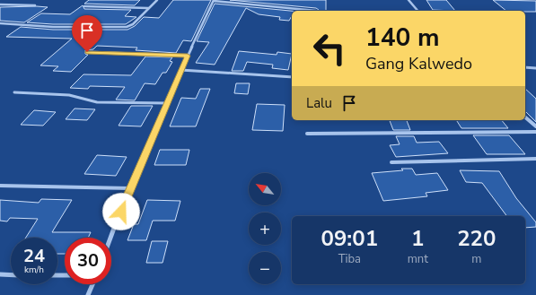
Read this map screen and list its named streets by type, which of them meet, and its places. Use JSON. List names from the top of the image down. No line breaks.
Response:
{"north":"top left","page":{"turn":["140 m","Gang Kalwedo"],"then":"Lalu","map_buttons":["+","−"],"eta":["09:01","Tiba","1","mnt","220","m"],"speed":"24 km/h","limit":"30"}}
